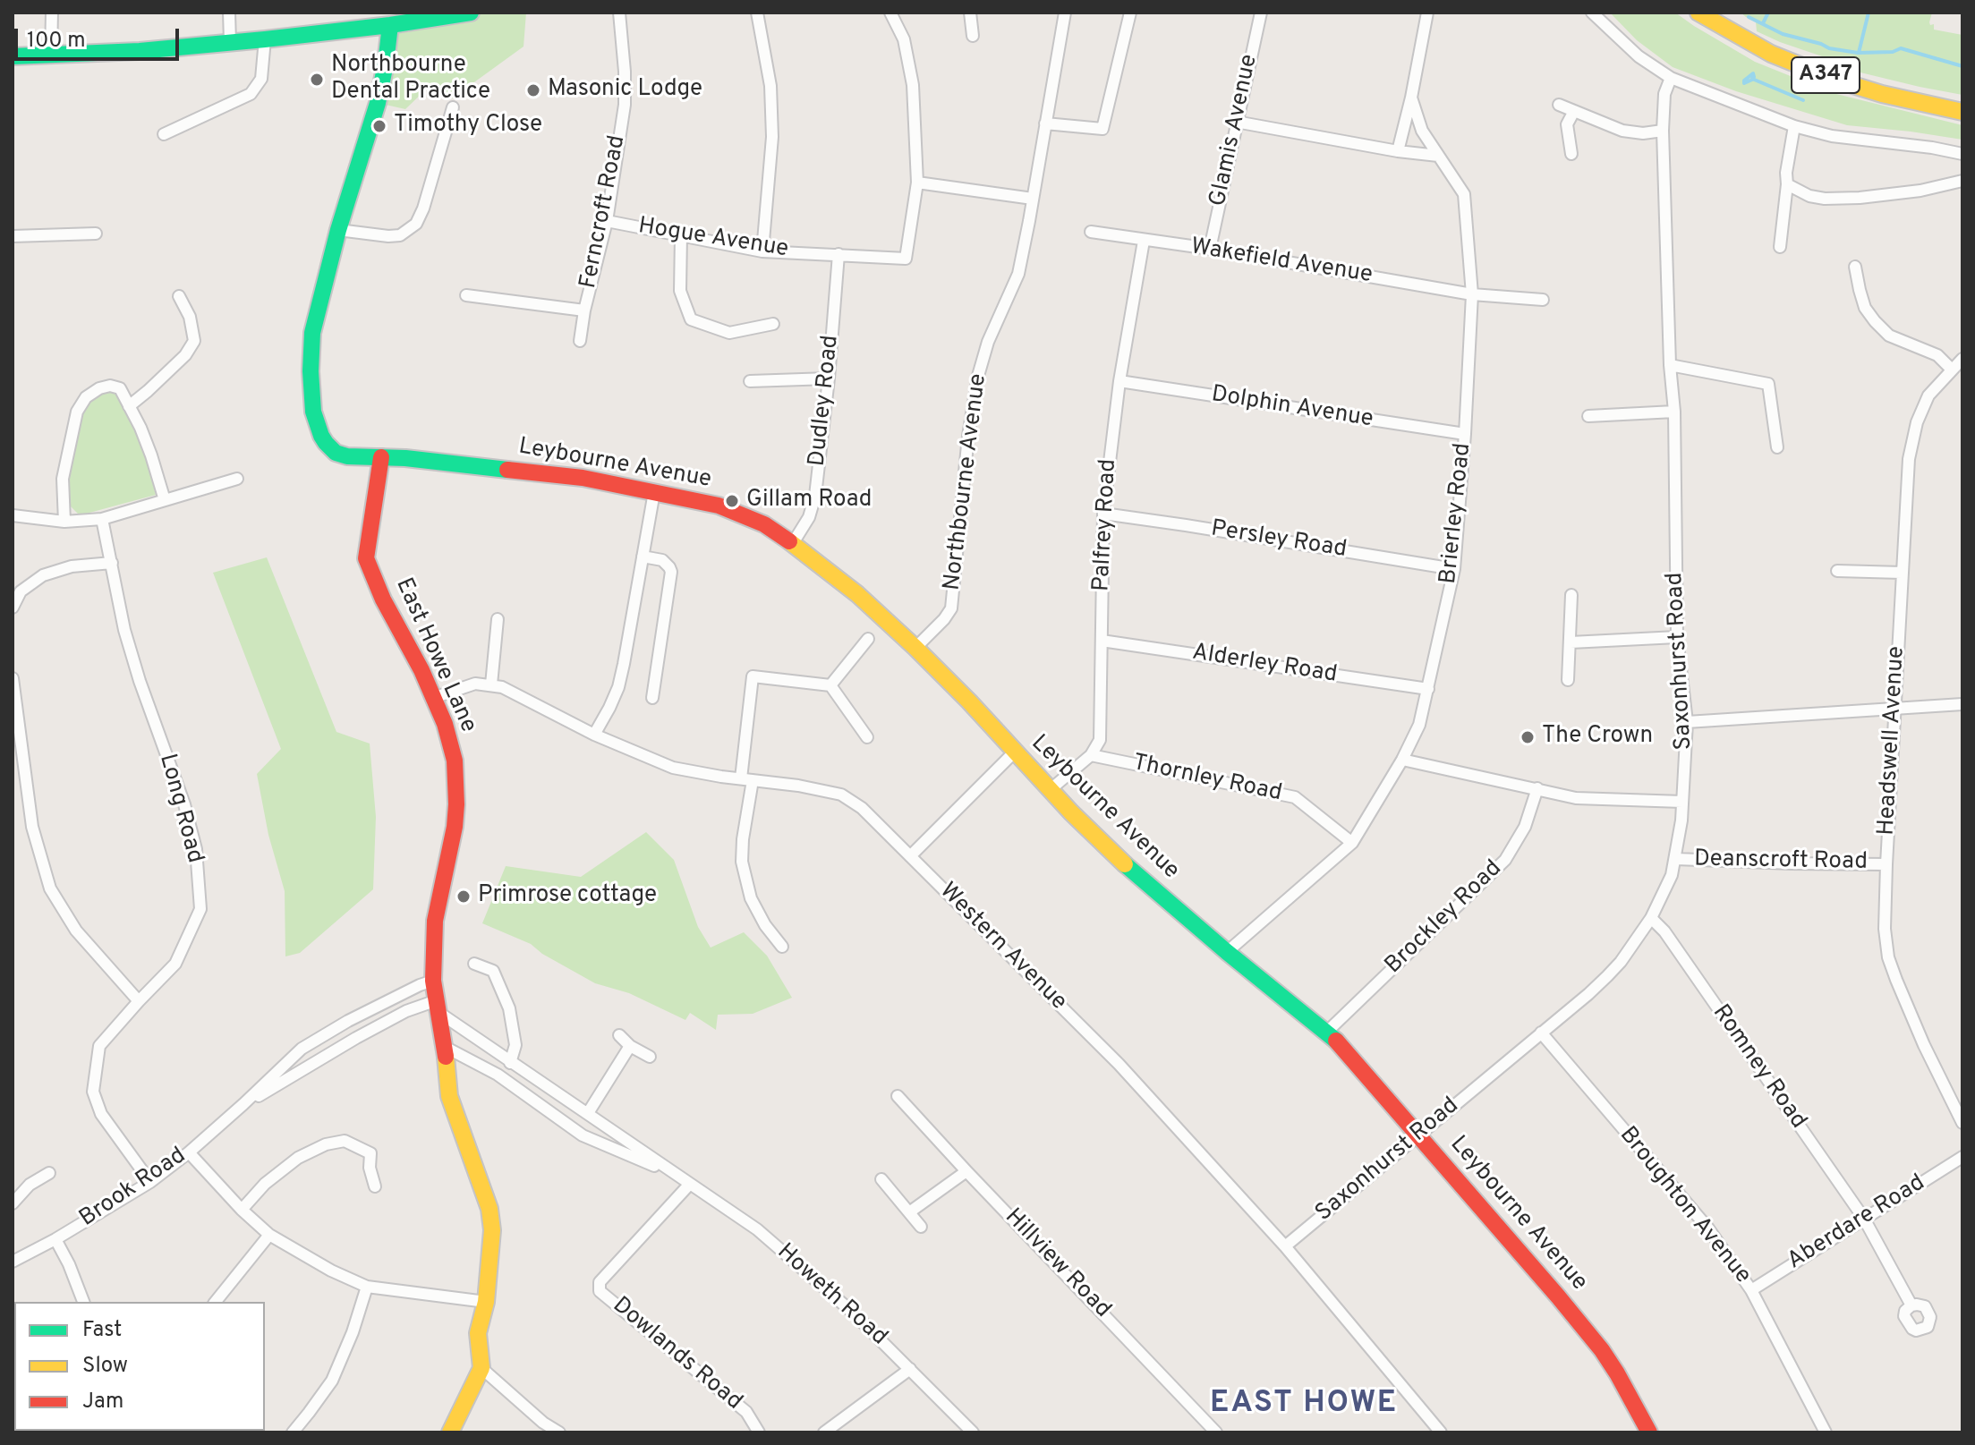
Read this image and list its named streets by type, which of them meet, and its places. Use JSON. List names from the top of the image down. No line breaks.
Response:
{"streets":{"street":["A347","Glamis Avenue","Ferncroft Road","Hogue Avenue","Wakefield Avenue","Dudley Road","Dolphin Avenue","Leybourne Avenue","Northbourne Avenue","Brierley Road","Palfrey Road","Persley Road","East Howe Lane","Saxonhurst Road","Alderley Road","Headswell Avenue","Thornley Road","Long Road","Deanscroft Road","Brockley Road","Western Avenue","Romney Road","Brook Road","Broughton Avenue","Aberdare Road","Hillview Road","Howeth Road","Dowlands Road"]},"crossings":[["Glamis Avenue","Wakefield Avenue"],["Ferncroft Road","Hogue Avenue"],["Hogue Avenue","Dudley Road"],["Wakefield Avenue","Brierley Road"],["Wakefield Avenue","Palfrey Road"],["Dudley Road","Leybourne Avenue"],["Dolphin Avenue","Brierley Road"],["Dolphin Avenue","Palfrey Road"],["Leybourne Avenue","Northbourne Avenue"],["Leybourne Avenue","Brierley Road"],["Leybourne Avenue","East Howe Lane"],["Leybourne Avenue","Saxonhurst Road"],["Leybourne Avenue","Brockley Road"],["Brierley Road","Persley Road"],["Brierley Road","Alderley Road"],["Brierley Road","Thornley Road"],["Palfrey Road","Persley Road"],["Palfrey Road","Alderley Road"],["Palfrey Road","Thornley Road"],["East Howe Lane","Brook Road"],["East Howe Lane","Howeth Road"],["Saxonhurst Road","Deanscroft Road"],["Saxonhurst Road","Western Avenue"],["Saxonhurst Road","Romney Road"],["Saxonhurst Road","Broughton Avenue"],["Headswell Avenue","Deanscroft Road"],["Long Road","Brook Road"],["Romney Road","Aberdare Road"],["Brook Road","Howeth Road"],["Broughton Avenue","Aberdare Road"],["Howeth Road","Dowlands Road"]],"districts":["EAST HOWE"],"places":["Northbourne Dental Practice","Masonic Lodge","Timothy Close","Gillam Road","The Crown","Primrose cottage"],"legend":["Fast","Slow","Jam"],"scale_bar":"100 m"}
